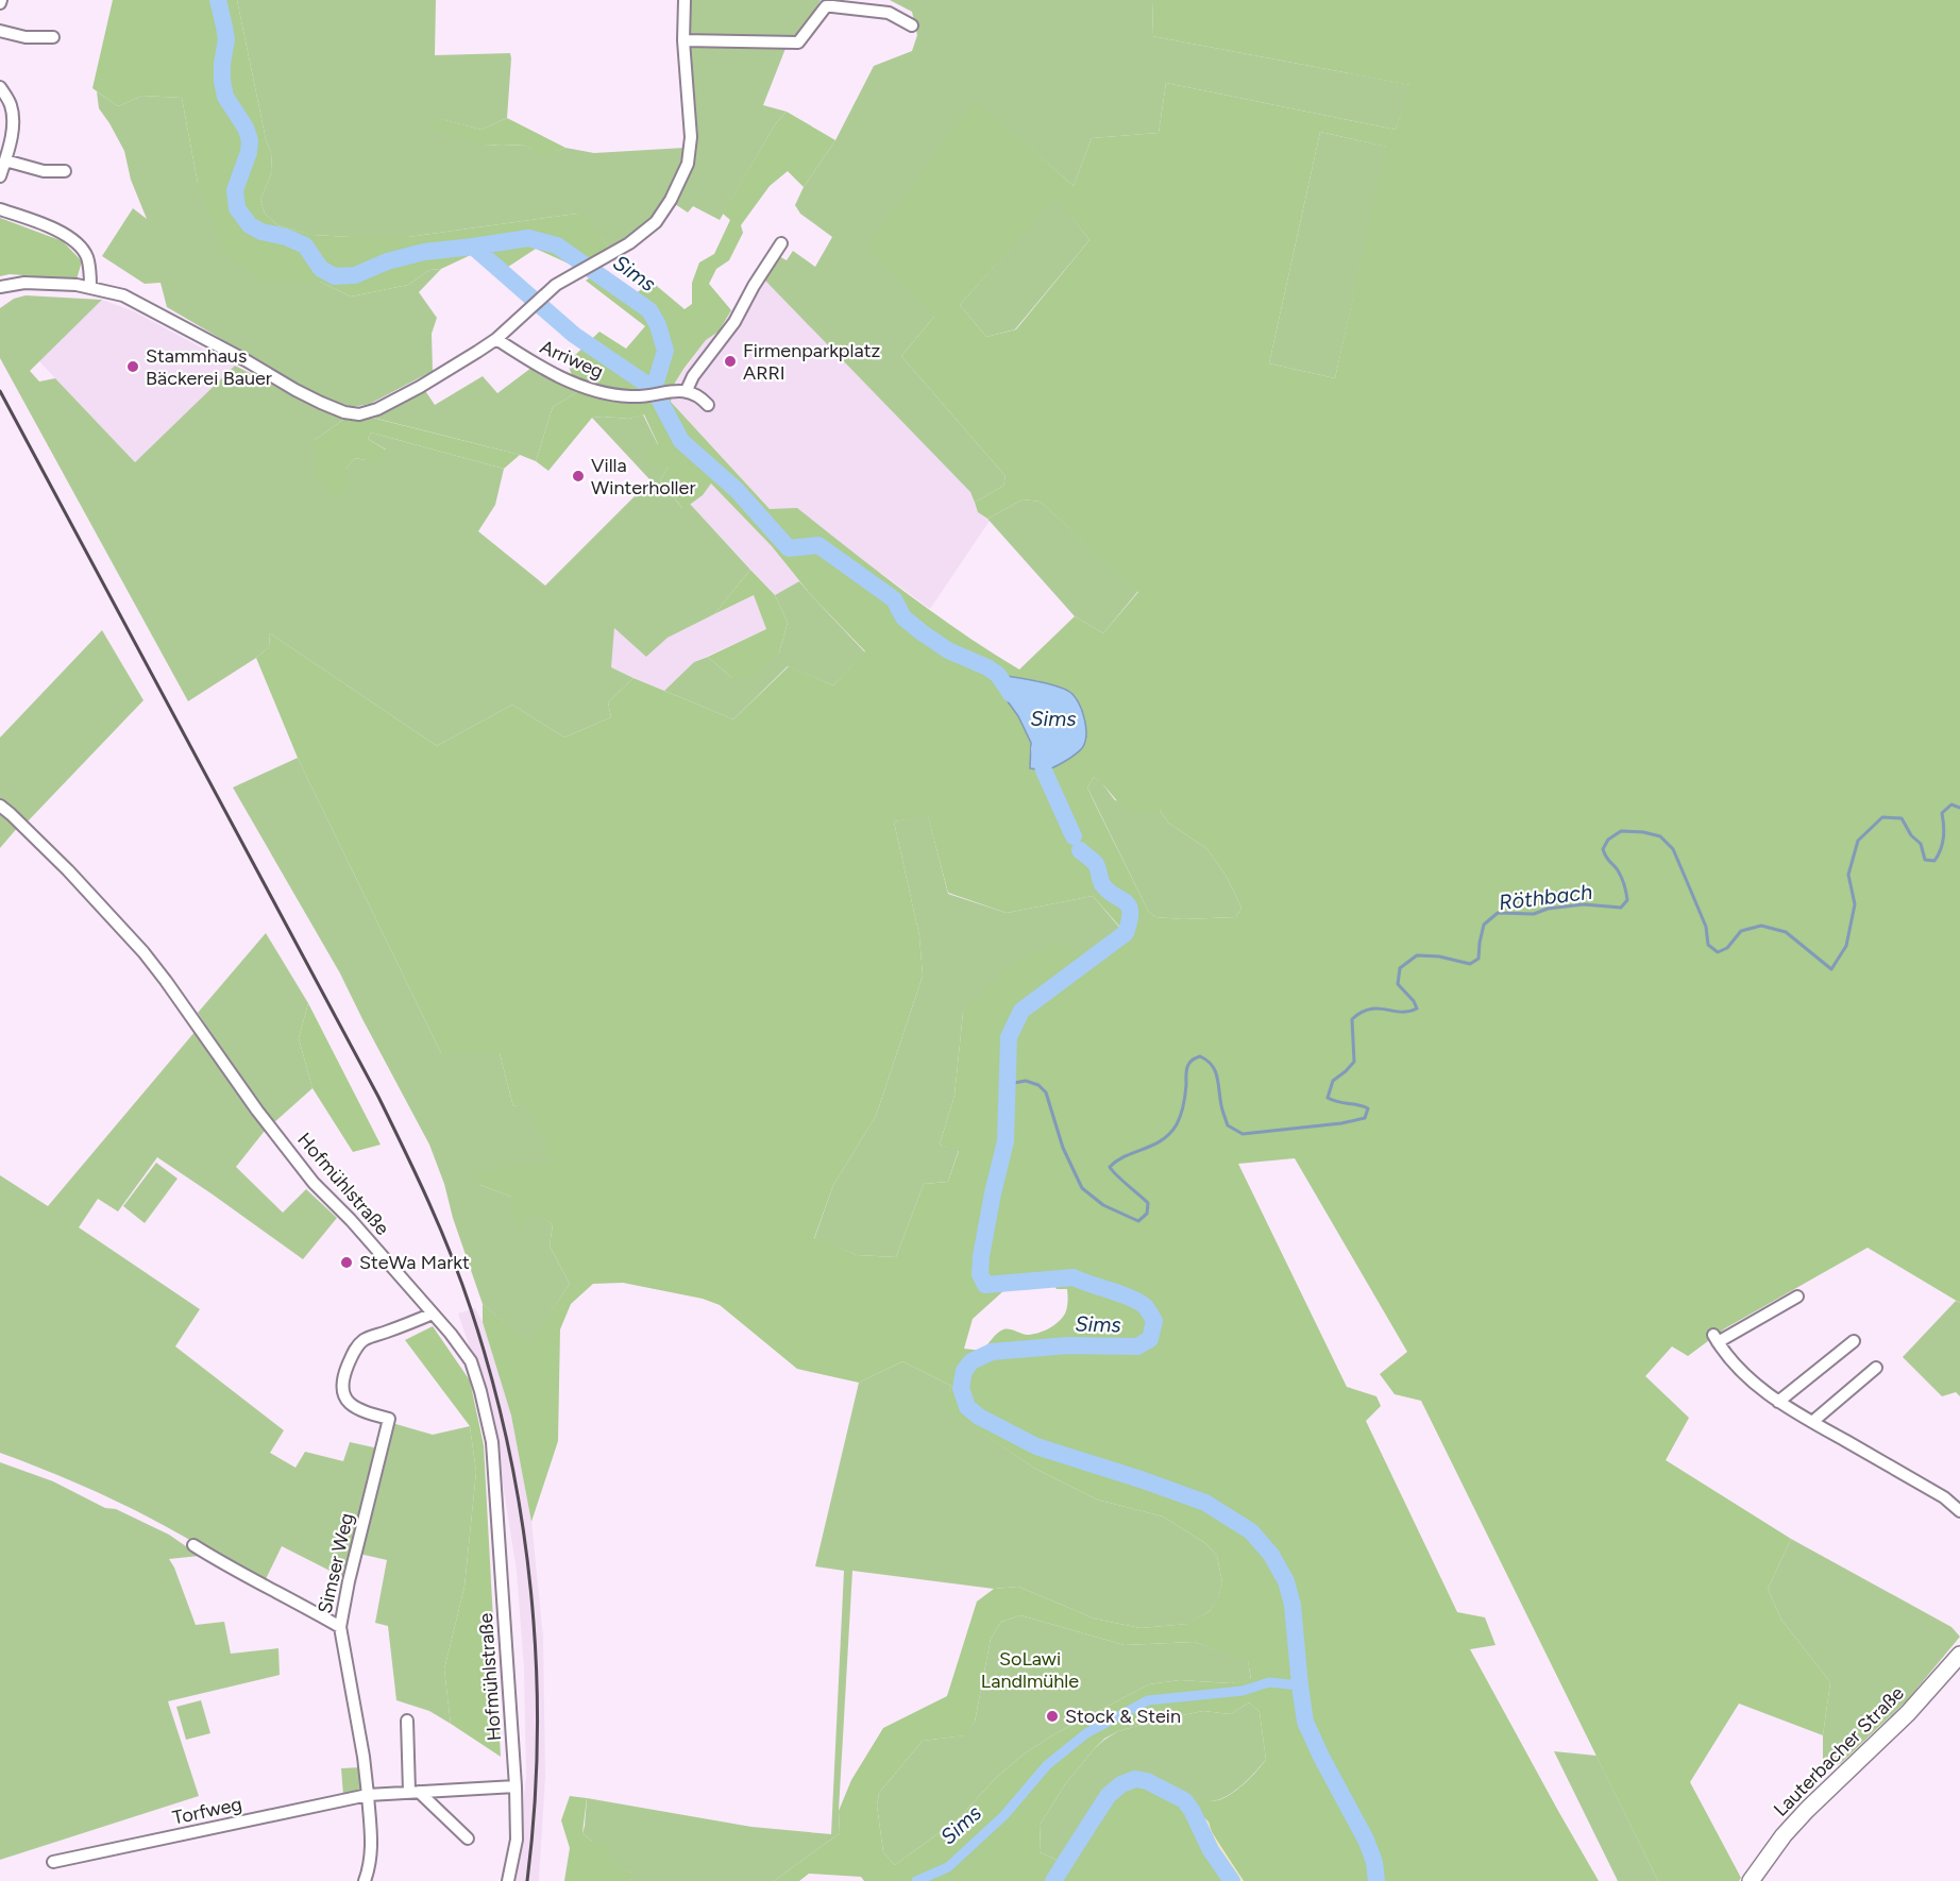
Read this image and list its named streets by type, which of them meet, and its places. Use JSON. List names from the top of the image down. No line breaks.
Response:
{"streets":{"street":["Arriweg","Hofmühlstraße","Simser Weg","Lauterbacher Straße","Torfweg"]},"crossings":[["Hofmühlstraße","Simser Weg"],["Simser Weg","Torfweg"]],"water":["Sims","Röthbach"],"parks":["SoLawi Landlmühle"],"places":["Firmenparkplatz ARRI","Stammhaus Bäckerei Bauer","Villa Winterholler","SteWa Markt","Stock & Stein"]}
